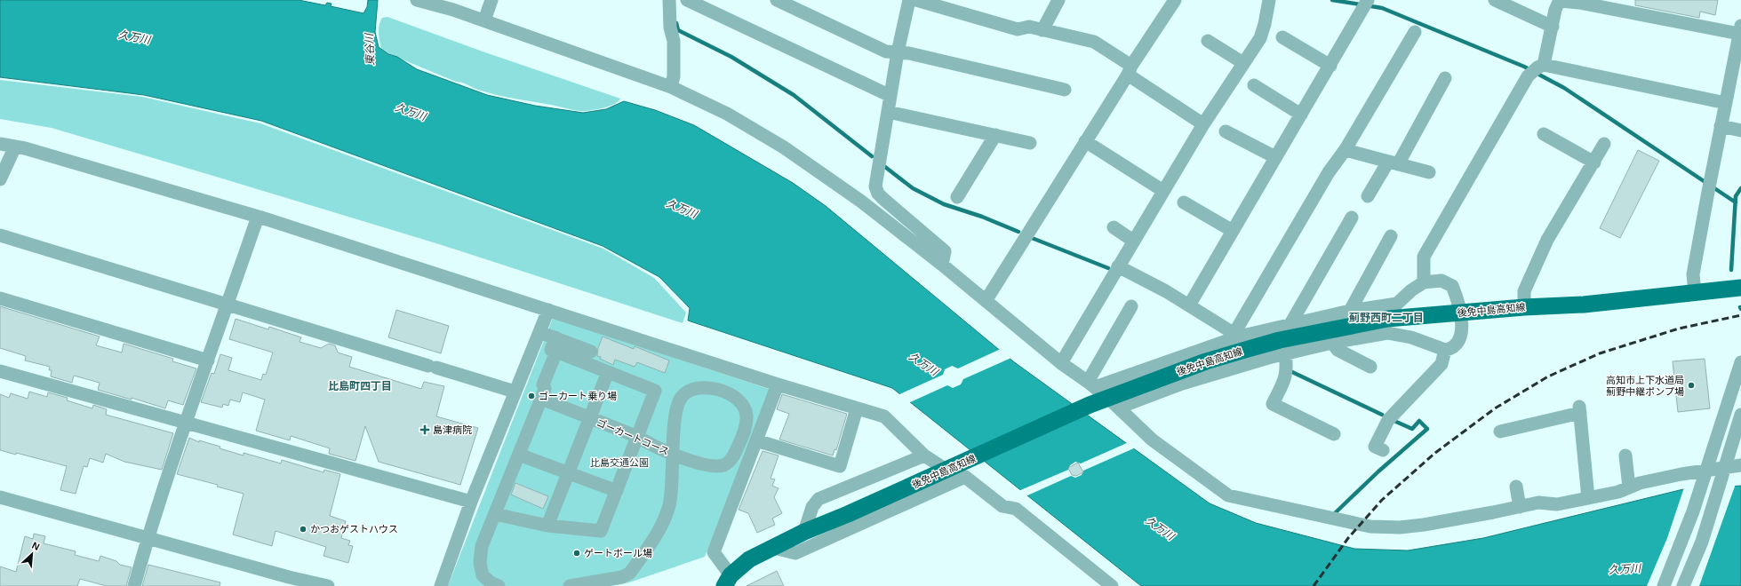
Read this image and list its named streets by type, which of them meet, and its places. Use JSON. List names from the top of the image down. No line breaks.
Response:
{"streets":{"main road":["後免中島高知線"],"street":["ゴーカートコース"]},"districts":["薊野西町二丁目","比島町四丁目"],"water":["久万川","東谷川"],"parks":["比島交通公園"],"places":{"other":["高知市上下水道局 薊野中継ポンプ場","ゴーカート乗り場","かつおゲストハウス","ゲートボール場"],"health":["島津病院"]},"north":"top right"}
